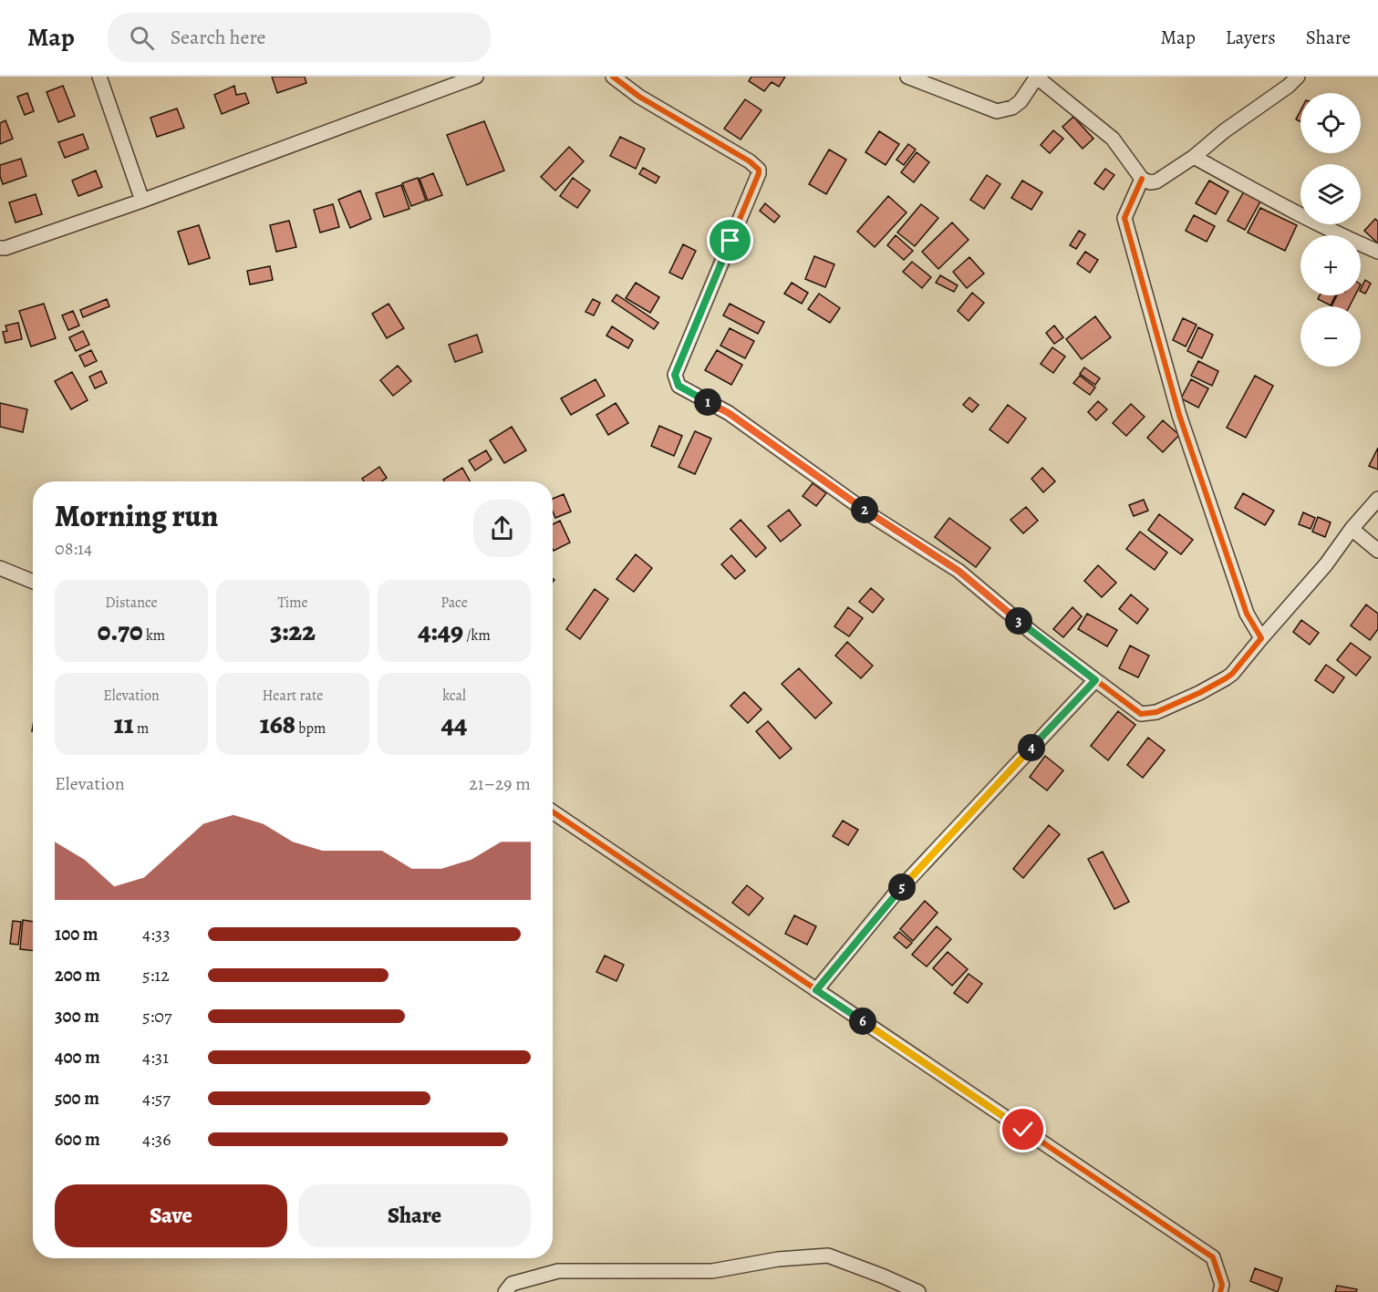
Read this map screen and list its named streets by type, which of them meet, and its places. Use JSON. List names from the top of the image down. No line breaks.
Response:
{"page":{"header":"Map","search":"Search here","nav":["Map","Layers","Share"],"map_buttons":["+","−"],"pins":["1","2","3","4","5","6"],"heading":["Morning run","08:14"],"stats":[["Distance","0.70 km"],["Time","3:22"],["Pace","4:49 /km"],["Elevation","11 m"],["Heart rate","168 bpm"],["kcal","44"]],"chart":["Elevation","21–29 m"],"list":[{"name":"100 m","note":"4:33"},{"name":"200 m","note":"5:12"},{"name":"300 m","note":"5:07"},{"name":"400 m","note":"4:31"},{"name":"500 m","note":"4:57"},{"name":"600 m","note":"4:36"}],"buttons":["Save","Share"]}}
